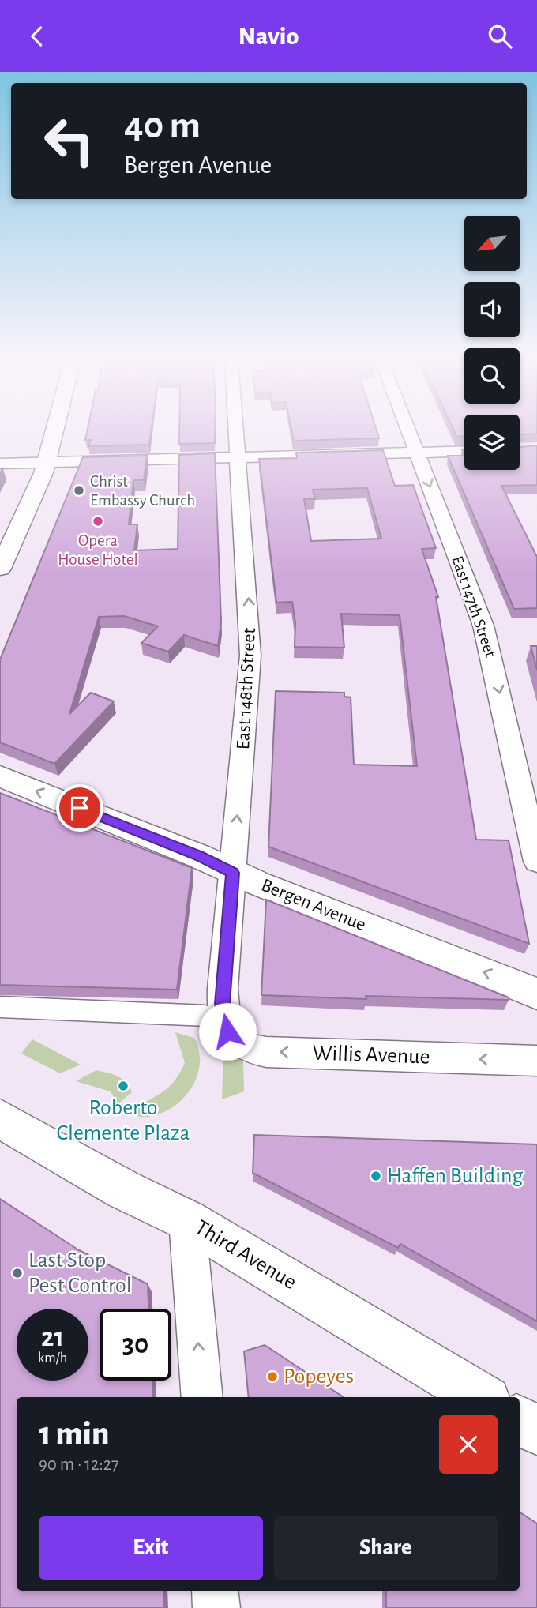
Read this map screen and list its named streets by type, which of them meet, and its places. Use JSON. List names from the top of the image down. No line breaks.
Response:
{"streets":{"main road":["Bergen Avenue","Third Avenue"],"street":["East 147th Street","East 148th Street","Willis Avenue"]},"crossings":[["East 148th Street","Bergen Avenue"],["East 148th Street","Willis Avenue"]],"one_way":["East 147th Street","East 148th Street","Bergen Avenue","Willis Avenue"],"places":["Christ Embassy Church","Opera House Hotel","Roberto Clemente Plaza","Haffen Building","Last Stop Pest Control","Popeyes"],"north":"bottom left","page":{"header":"Navio","turn":["40 m","Bergen Avenue"],"speed":"21 km/h","limit":"30","heading":["1 min","90 m · 12:27"],"buttons":["Exit","Share"]}}
